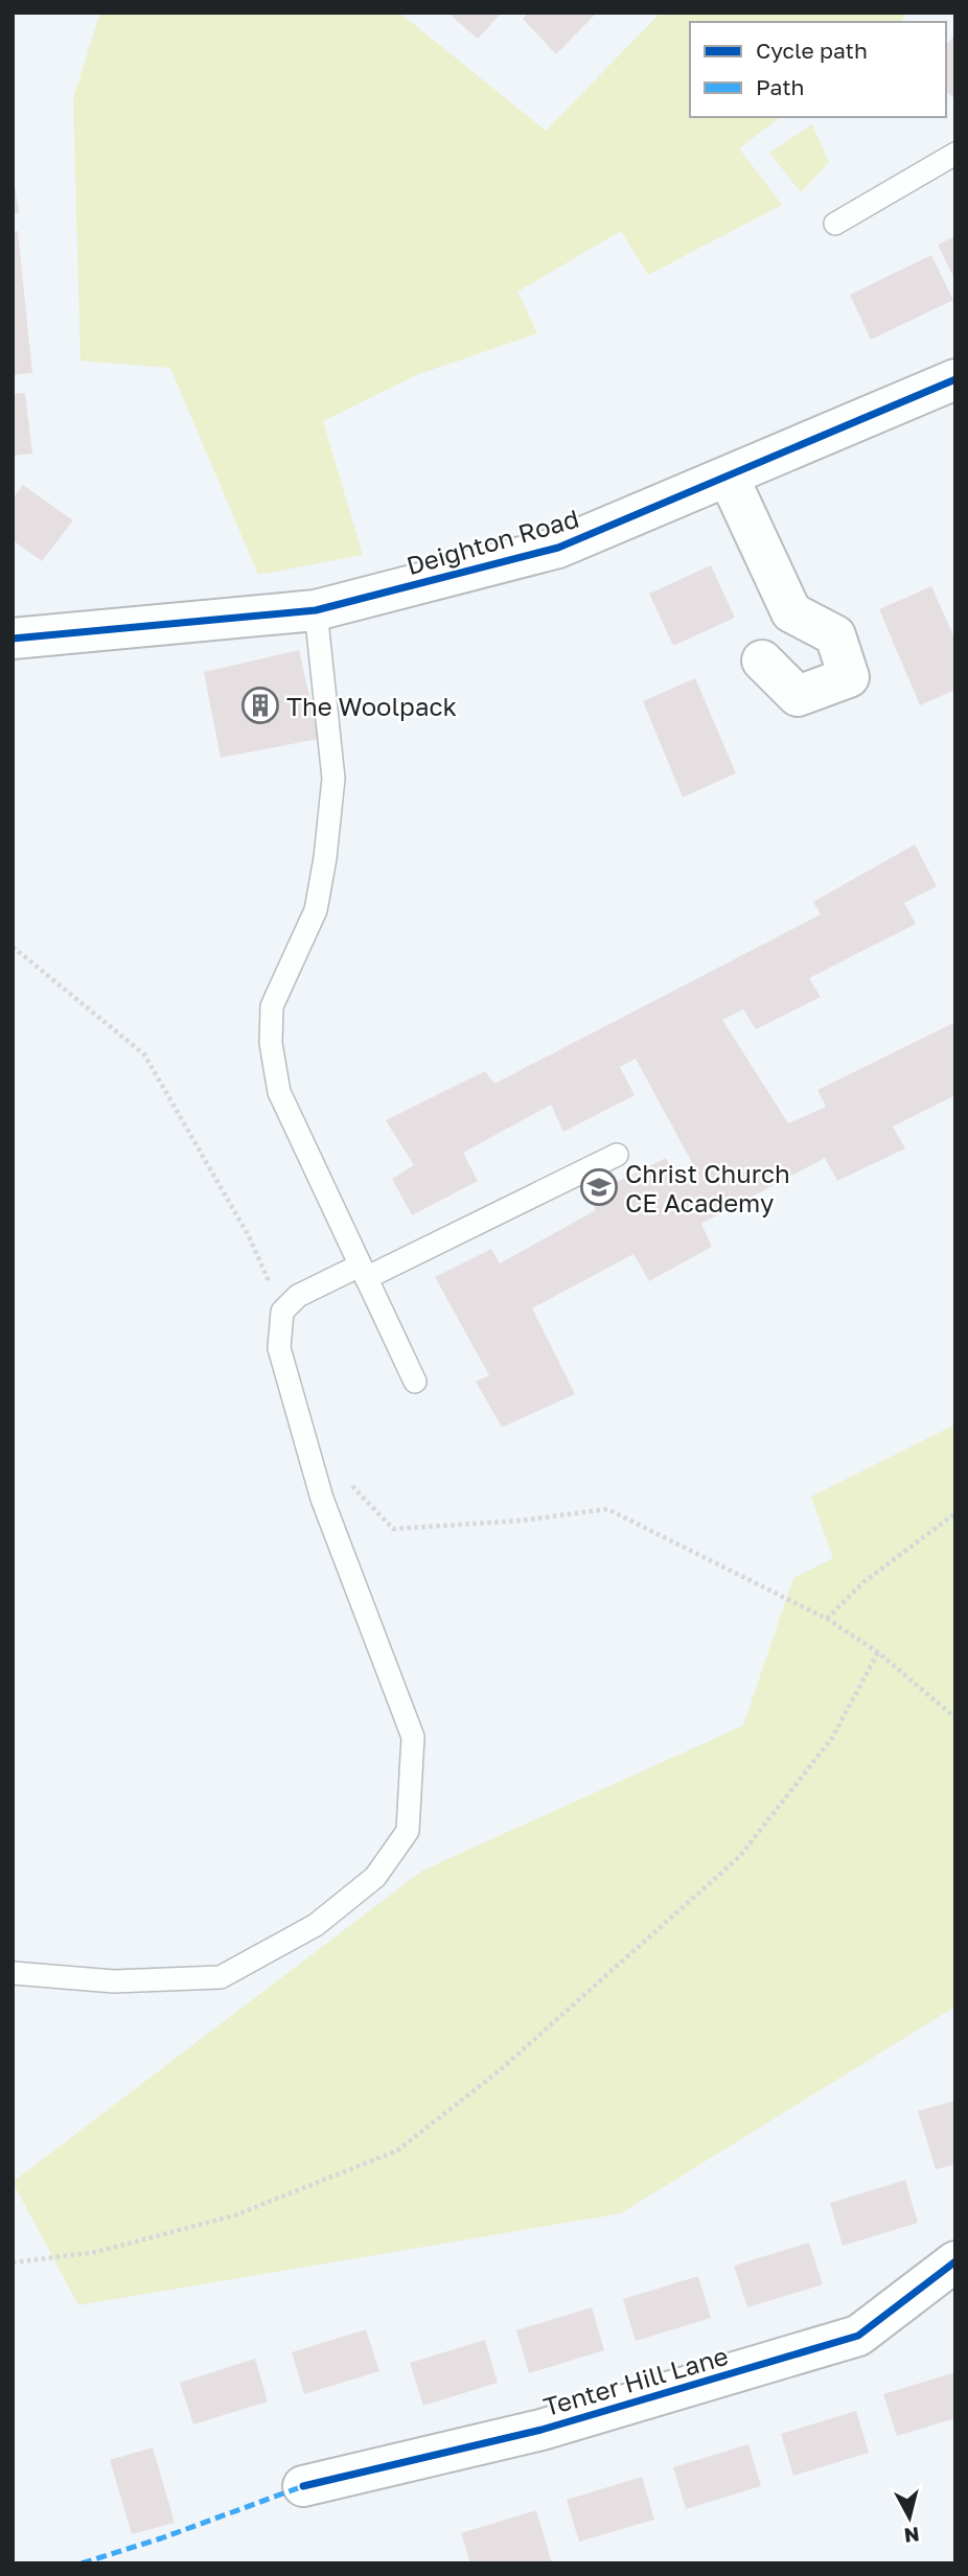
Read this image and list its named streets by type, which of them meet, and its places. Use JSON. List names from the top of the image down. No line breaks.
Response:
{"streets":{"street":["Deighton Road","Tenter Hill Lane"]},"places":{"building":["The Woolpack"],"school or university":["Christ Church CE Academy"]},"legend":["Cycle path","Path"],"north":"bottom"}
